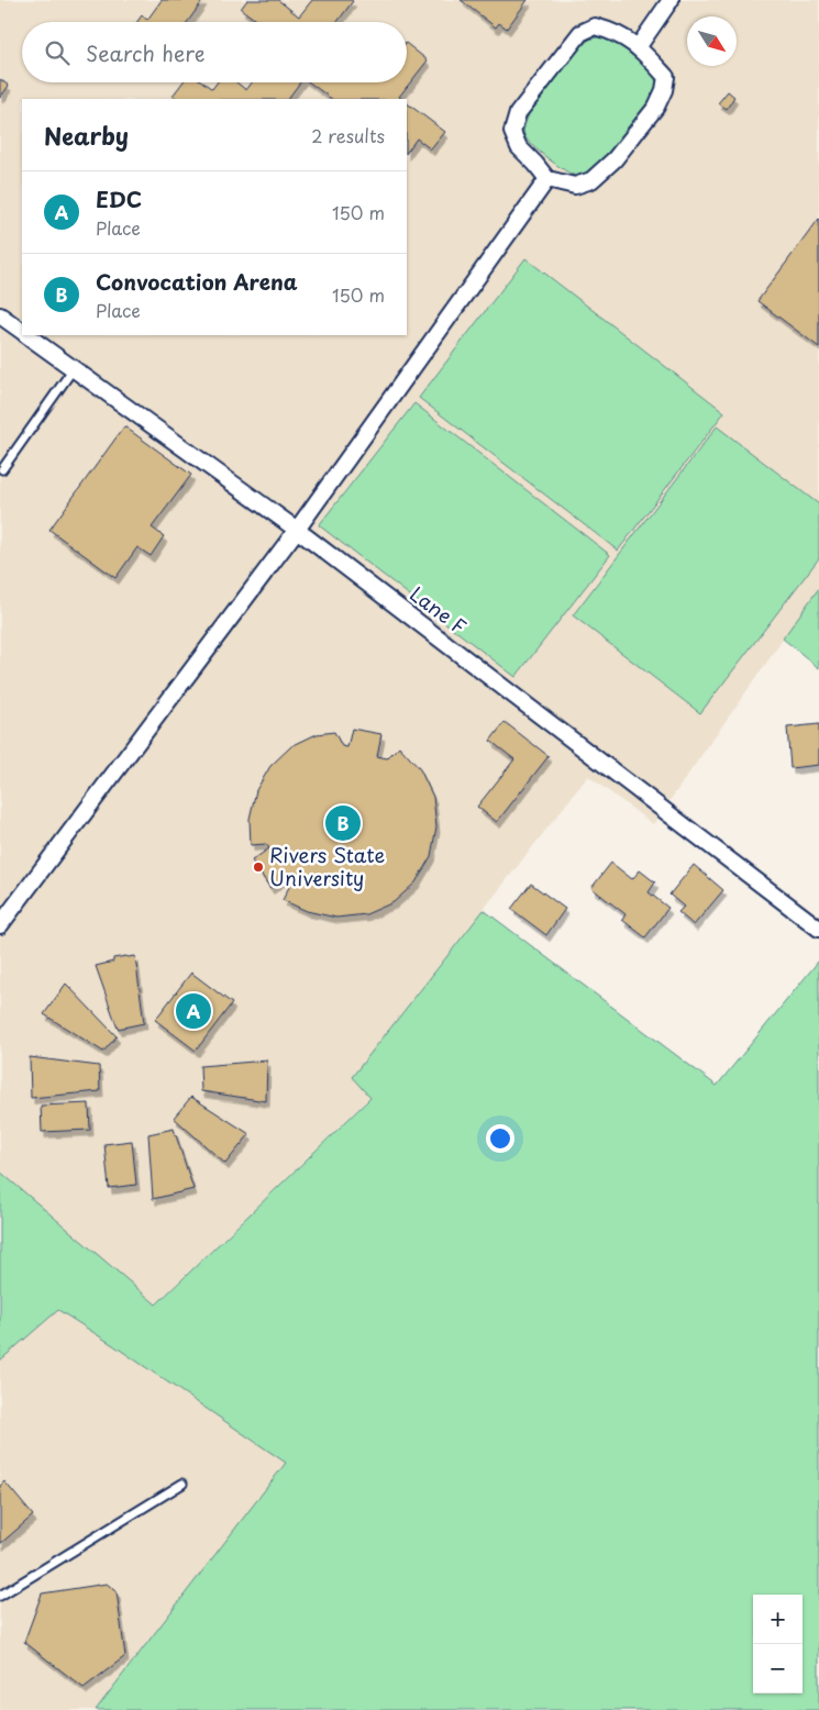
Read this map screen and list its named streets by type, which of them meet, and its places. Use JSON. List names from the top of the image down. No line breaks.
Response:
{"streets":{"street":["Lane F"]},"places":["Rivers State University"],"north":"bottom right","page":{"search":"Search here","heading":["Nearby","2 results"],"list":[{"mark":"A","name":"EDC","note":"Place","value":"150 m"},{"mark":"B","name":"Convocation Arena","note":"Place","value":"150 m"}],"pins":["B","A"],"map_buttons":["+","−"]}}
